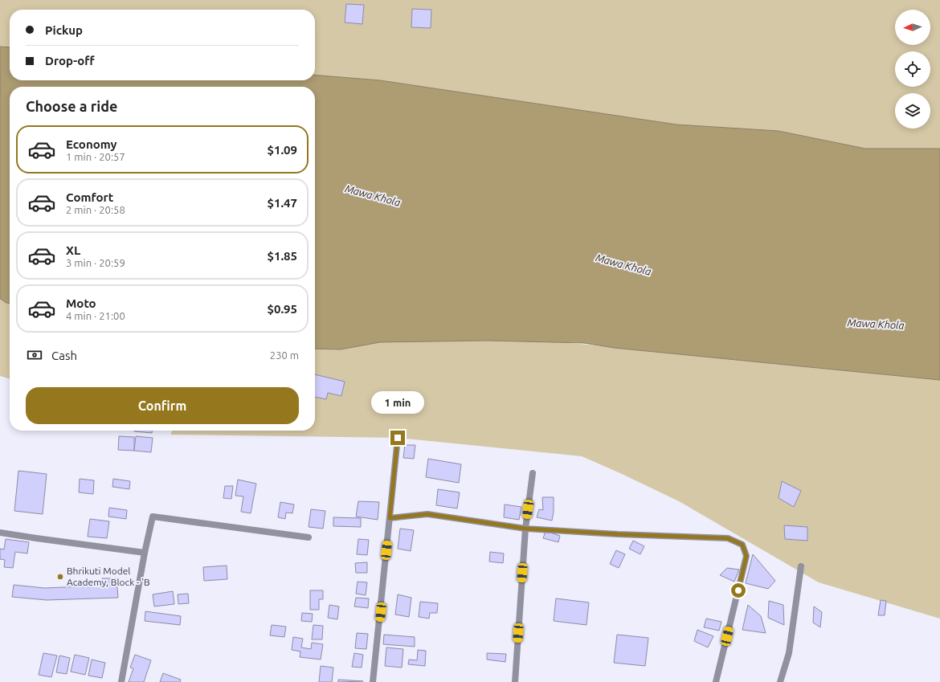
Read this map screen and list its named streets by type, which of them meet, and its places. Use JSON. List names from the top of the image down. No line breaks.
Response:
{"water":["Mawa Khola"],"places":["Bhrikuti Model Academy, Block - 'B"],"north":"left","page":{"banner":["Pickup","Drop-off"],"heading":"Choose a ride","list":[{"name":"Economy","note":"1 min · 20:57","value":"$1.09"},{"name":"Comfort","note":"2 min · 20:58","value":"$1.47"},{"name":"XL","note":"3 min · 20:59","value":"$1.85"},{"name":"Moto","note":"4 min · 21:00","value":"$0.95"}],"pay":["Cash","230 m"],"buttons":"Confirm","bubble":"1 min"}}
